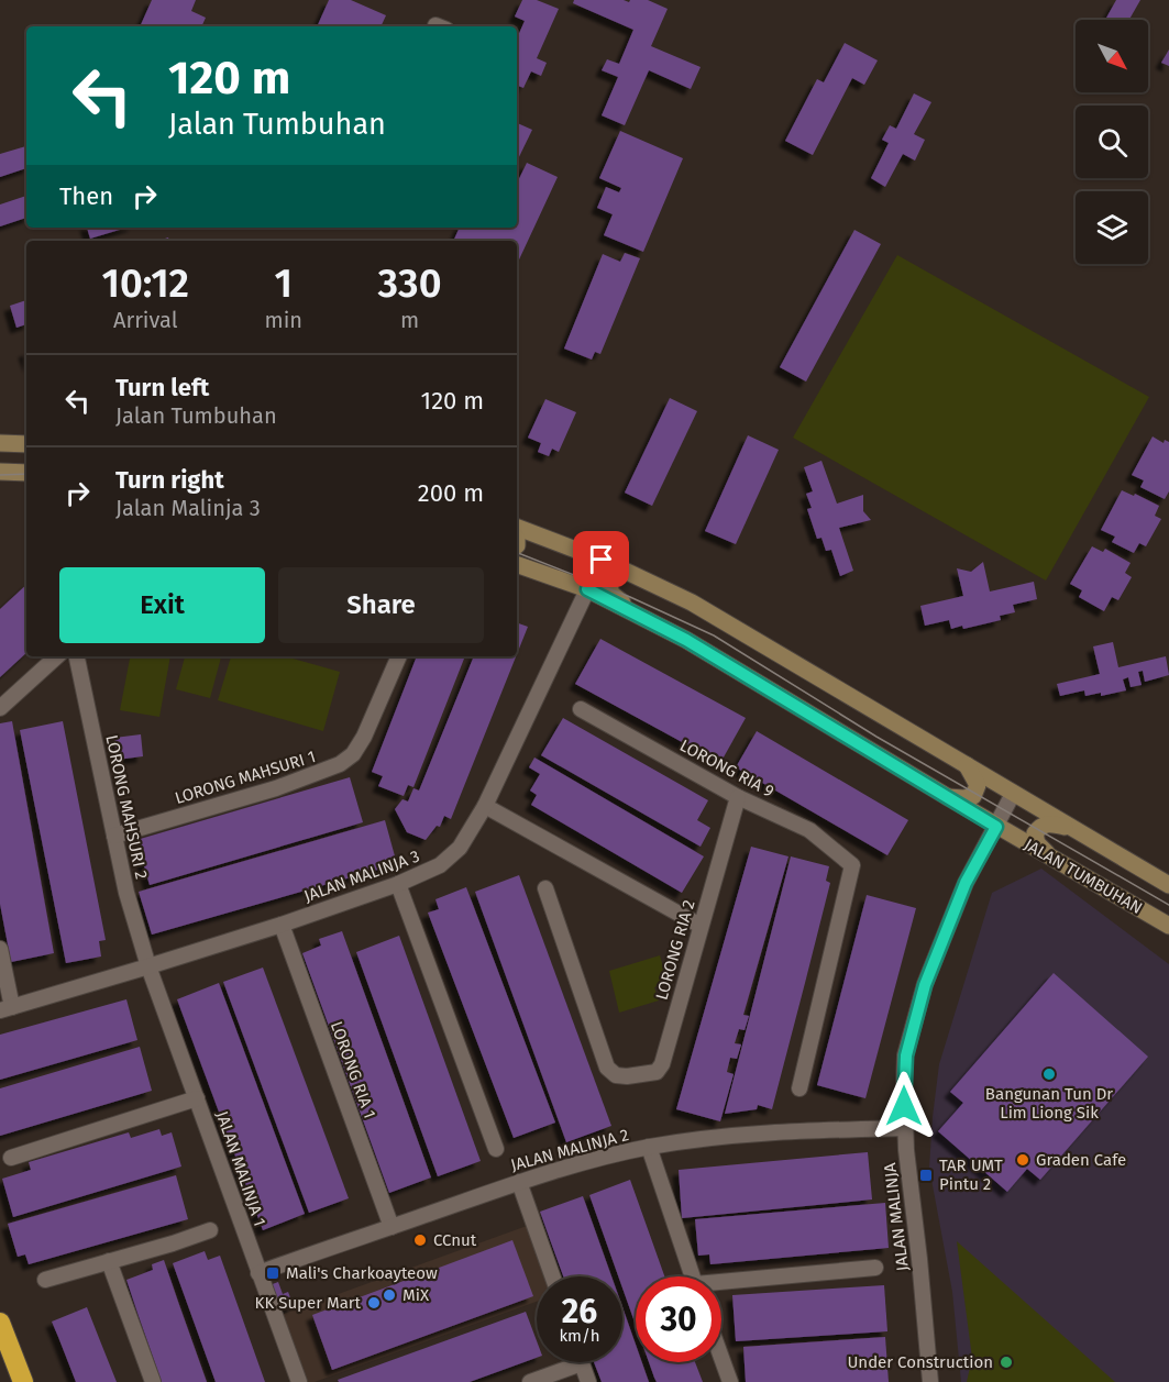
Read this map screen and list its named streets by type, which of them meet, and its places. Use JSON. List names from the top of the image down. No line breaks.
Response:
{"streets":{"main road":["JALAN TUMBUHAN"],"street":["LORONG RIA 9","LORONG MAHSURI 1","LORONG MAHSURI 2","JALAN MALINJA 3","LORONG RIA 2","LORONG RIA 1","JALAN MALINJA 2","JALAN MALINJA 1","JALAN MALINJA"]},"crossings":[["LORONG RIA 9","LORONG RIA 2"],["LORONG MAHSURI 1","LORONG MAHSURI 2"],["LORONG MAHSURI 2","JALAN MALINJA 3"],["LORONG MAHSURI 2","JALAN MALINJA 1"],["JALAN MALINJA 3","JALAN TUMBUHAN"],["JALAN MALINJA 3","LORONG RIA 1"],["JALAN MALINJA 3","JALAN MALINJA 1"],["JALAN TUMBUHAN","JALAN MALINJA"],["LORONG RIA 1","JALAN MALINJA 2"],["JALAN MALINJA 2","JALAN MALINJA 1"],["JALAN MALINJA 2","JALAN MALINJA"]],"places":{"other":["Bangunan Tun Dr Lim Liong Sik","Graden Cafe","CCnut","MiX","KK Super Mart","Under Construction"],"transit":["TAR UMT Pintu 2","Mali's Charkoayteow"]},"north":"bottom right","page":{"turn":["120 m","Jalan Tumbuhan"],"then":"Then","eta":["10:12","Arrival","1","min","330","m"],"list":[{"name":"Turn left","note":"Jalan Tumbuhan","value":"120 m"},{"name":"Turn right","note":"Jalan Malinja 3","value":"200 m"}],"buttons":["Exit","Share"],"speed":"26 km/h","limit":"30"}}
